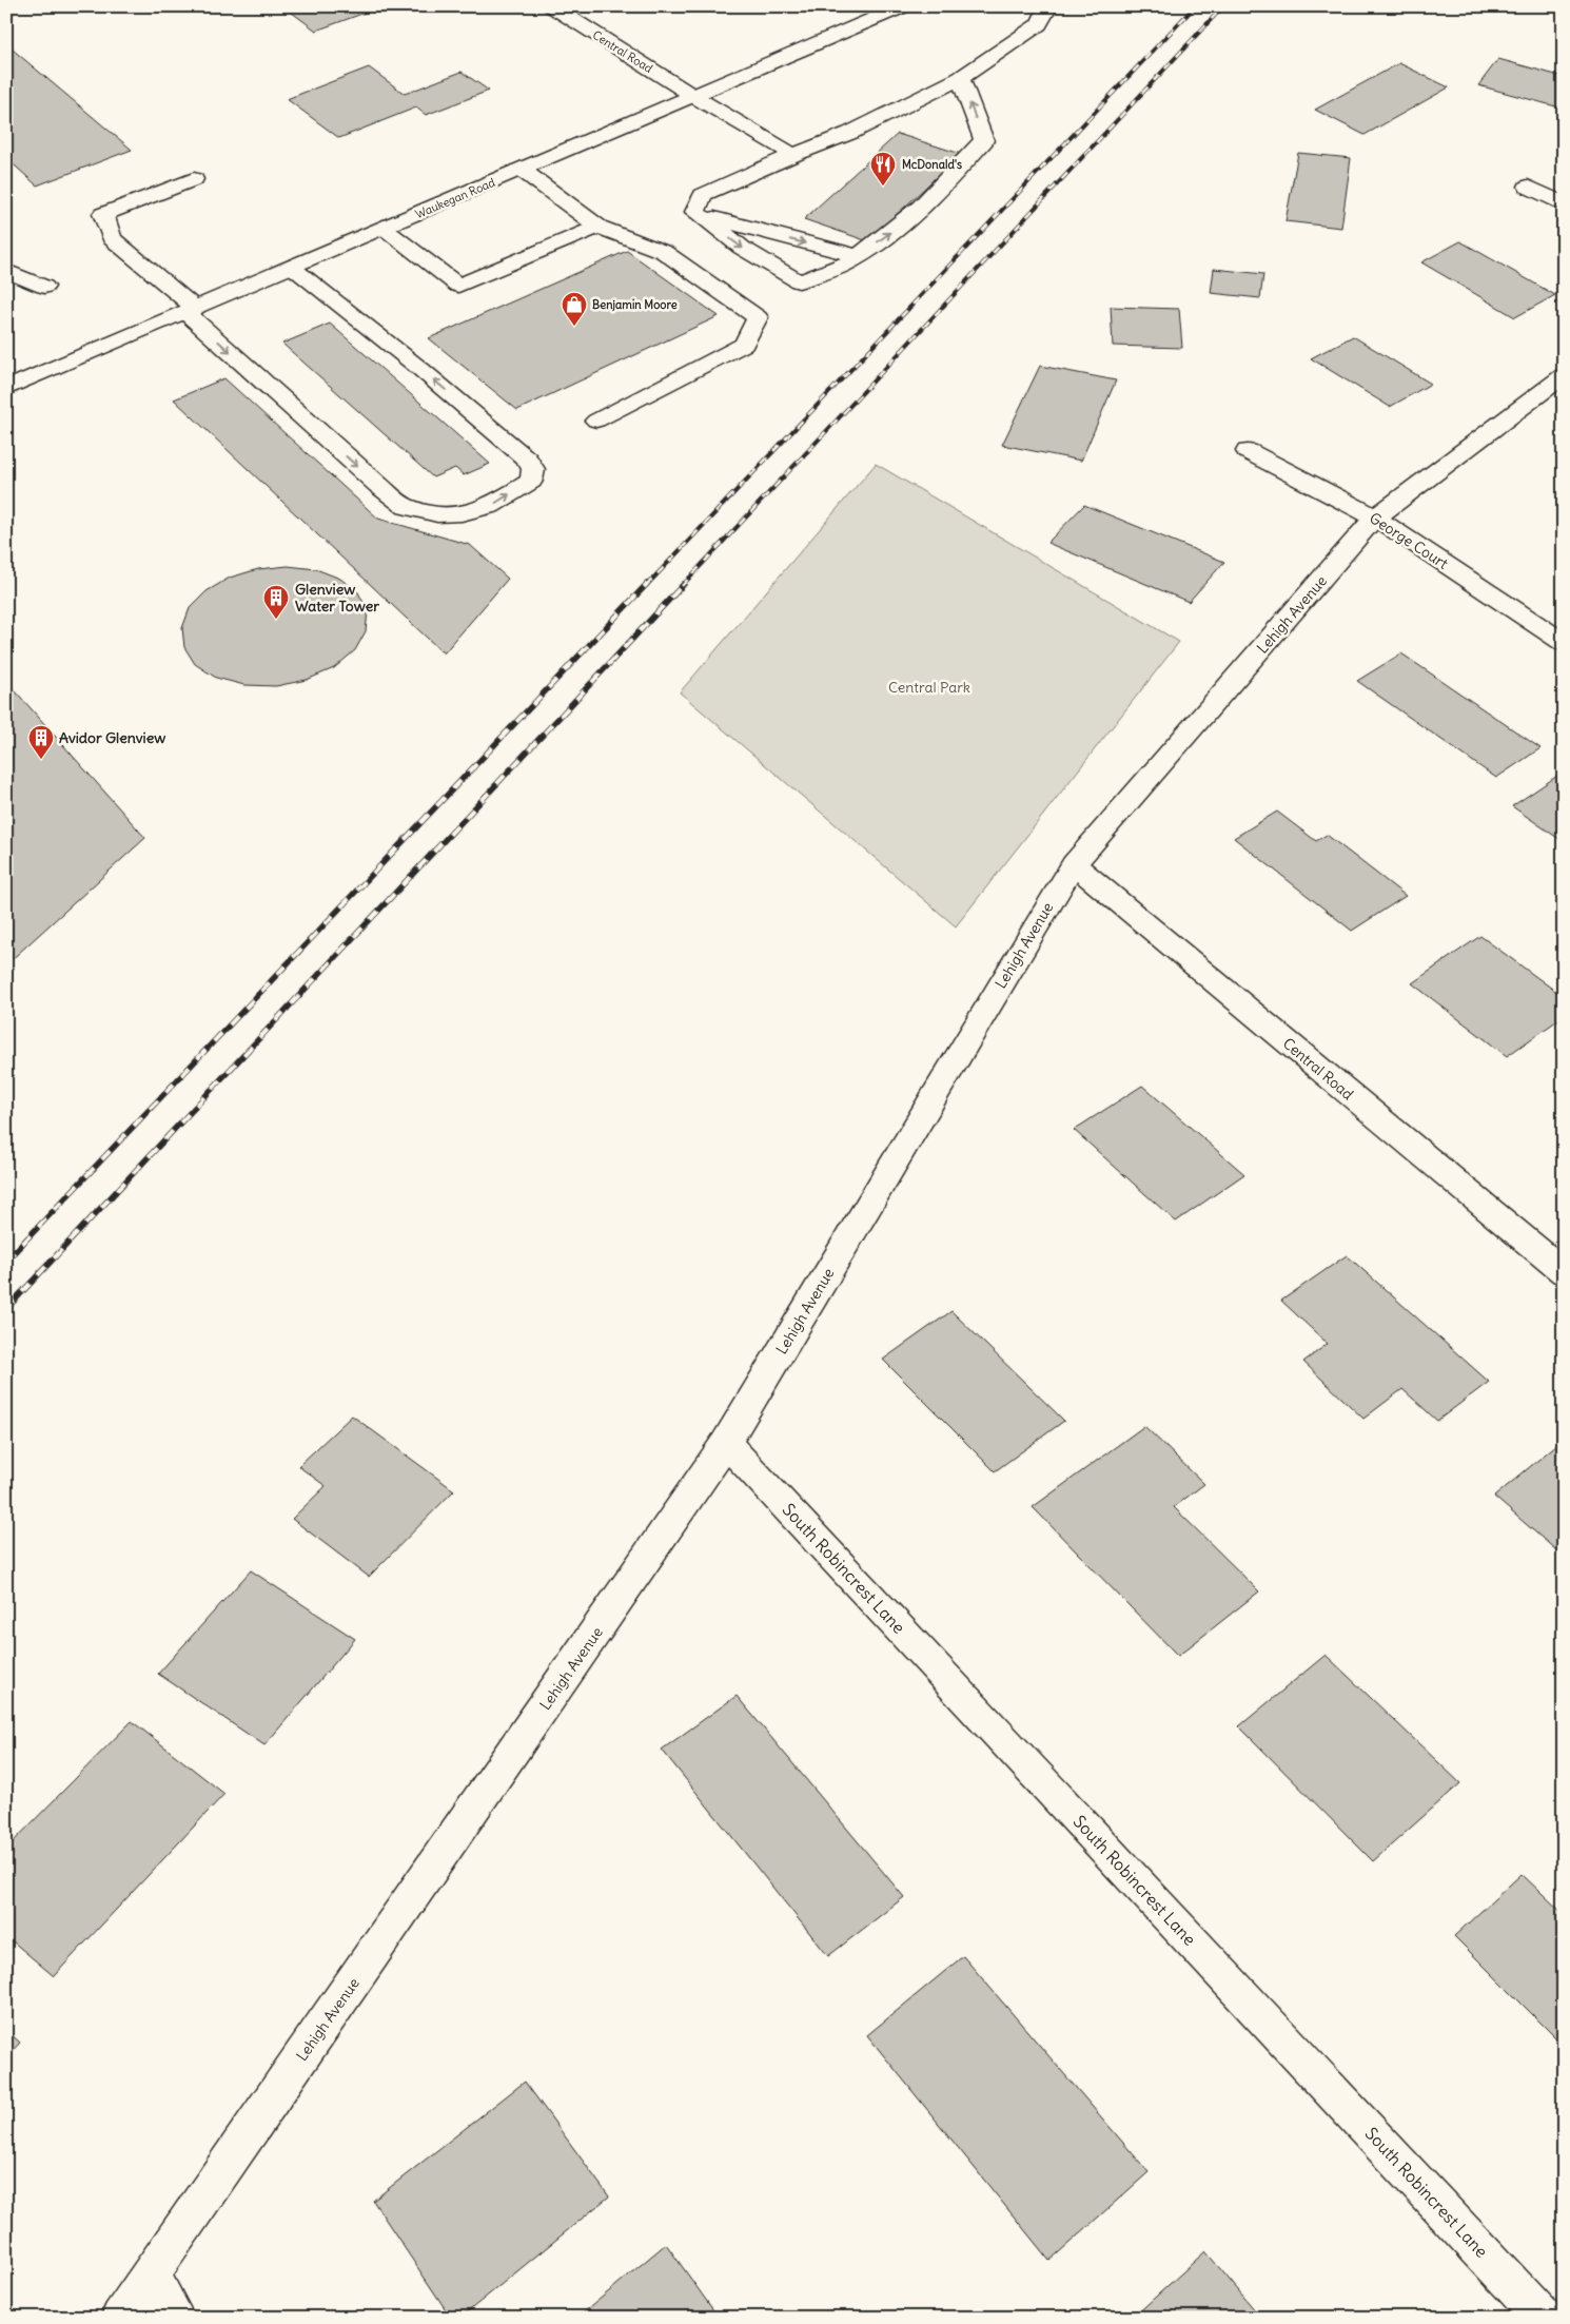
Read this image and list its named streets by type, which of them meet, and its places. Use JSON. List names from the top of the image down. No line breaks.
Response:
{"streets":{"street":["Central Road","Waukegan Road","George Court","Lehigh Avenue","South Robincrest Lane"]},"crossings":[["Central Road","Waukegan Road"],["Central Road","Lehigh Avenue"],["George Court","Lehigh Avenue"],["Lehigh Avenue","South Robincrest Lane"]],"parks":["Central Park"],"places":{"restaurant":["McDonald's"],"shop":["Benjamin Moore"],"building":["Glenview Water Tower","Avidor Glenview"]}}
